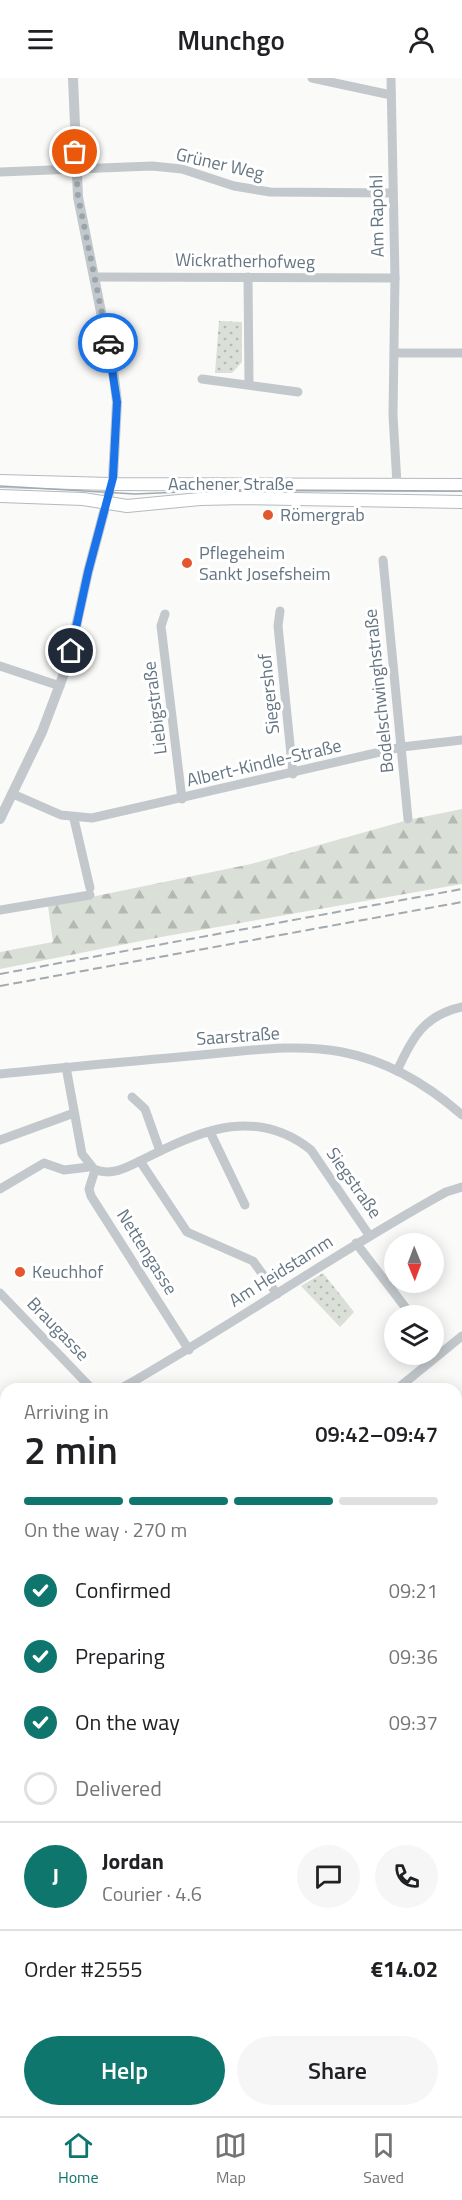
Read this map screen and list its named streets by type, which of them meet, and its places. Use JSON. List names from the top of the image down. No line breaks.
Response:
{"streets":{"main road":["Aachener Straße"],"street":["Grüner Weg","Am Rapohl","Wickratherhofweg","Bodelschwinghstraße","Siegershof","Liebigstraße","Albert-Kindle-Straße","Saarstraße","Siegstraße","Nettengasse","Am Heidstamm","Braugasse"]},"crossings":[["Grüner Weg","Am Rapohl"],["Am Rapohl","Wickratherhofweg"],["Am Rapohl","Aachener Straße"],["Bodelschwinghstraße","Albert-Kindle-Straße"],["Siegershof","Albert-Kindle-Straße"],["Liebigstraße","Albert-Kindle-Straße"],["Siegstraße","Nettengasse"],["Siegstraße","Am Heidstamm"],["Nettengasse","Am Heidstamm"]],"places":["Römergrab","Pflegeheim Sankt Josefsheim","Keuchhof"],"north":"bottom","page":{"header":"Munchgo","heading":["2 min","Arriving in","09:42–09:47"],"panel":["Jordan","Courier · 4.6","Order #2555","€14.02"],"bar":"On the way · 270 m","list":[["Confirmed","09:21"],["Preparing","09:36"],["On the way","09:37"],"Delivered"],"round":"J","buttons":["Help","Share"],"tabs":["Home","Map","Saved"]}}
